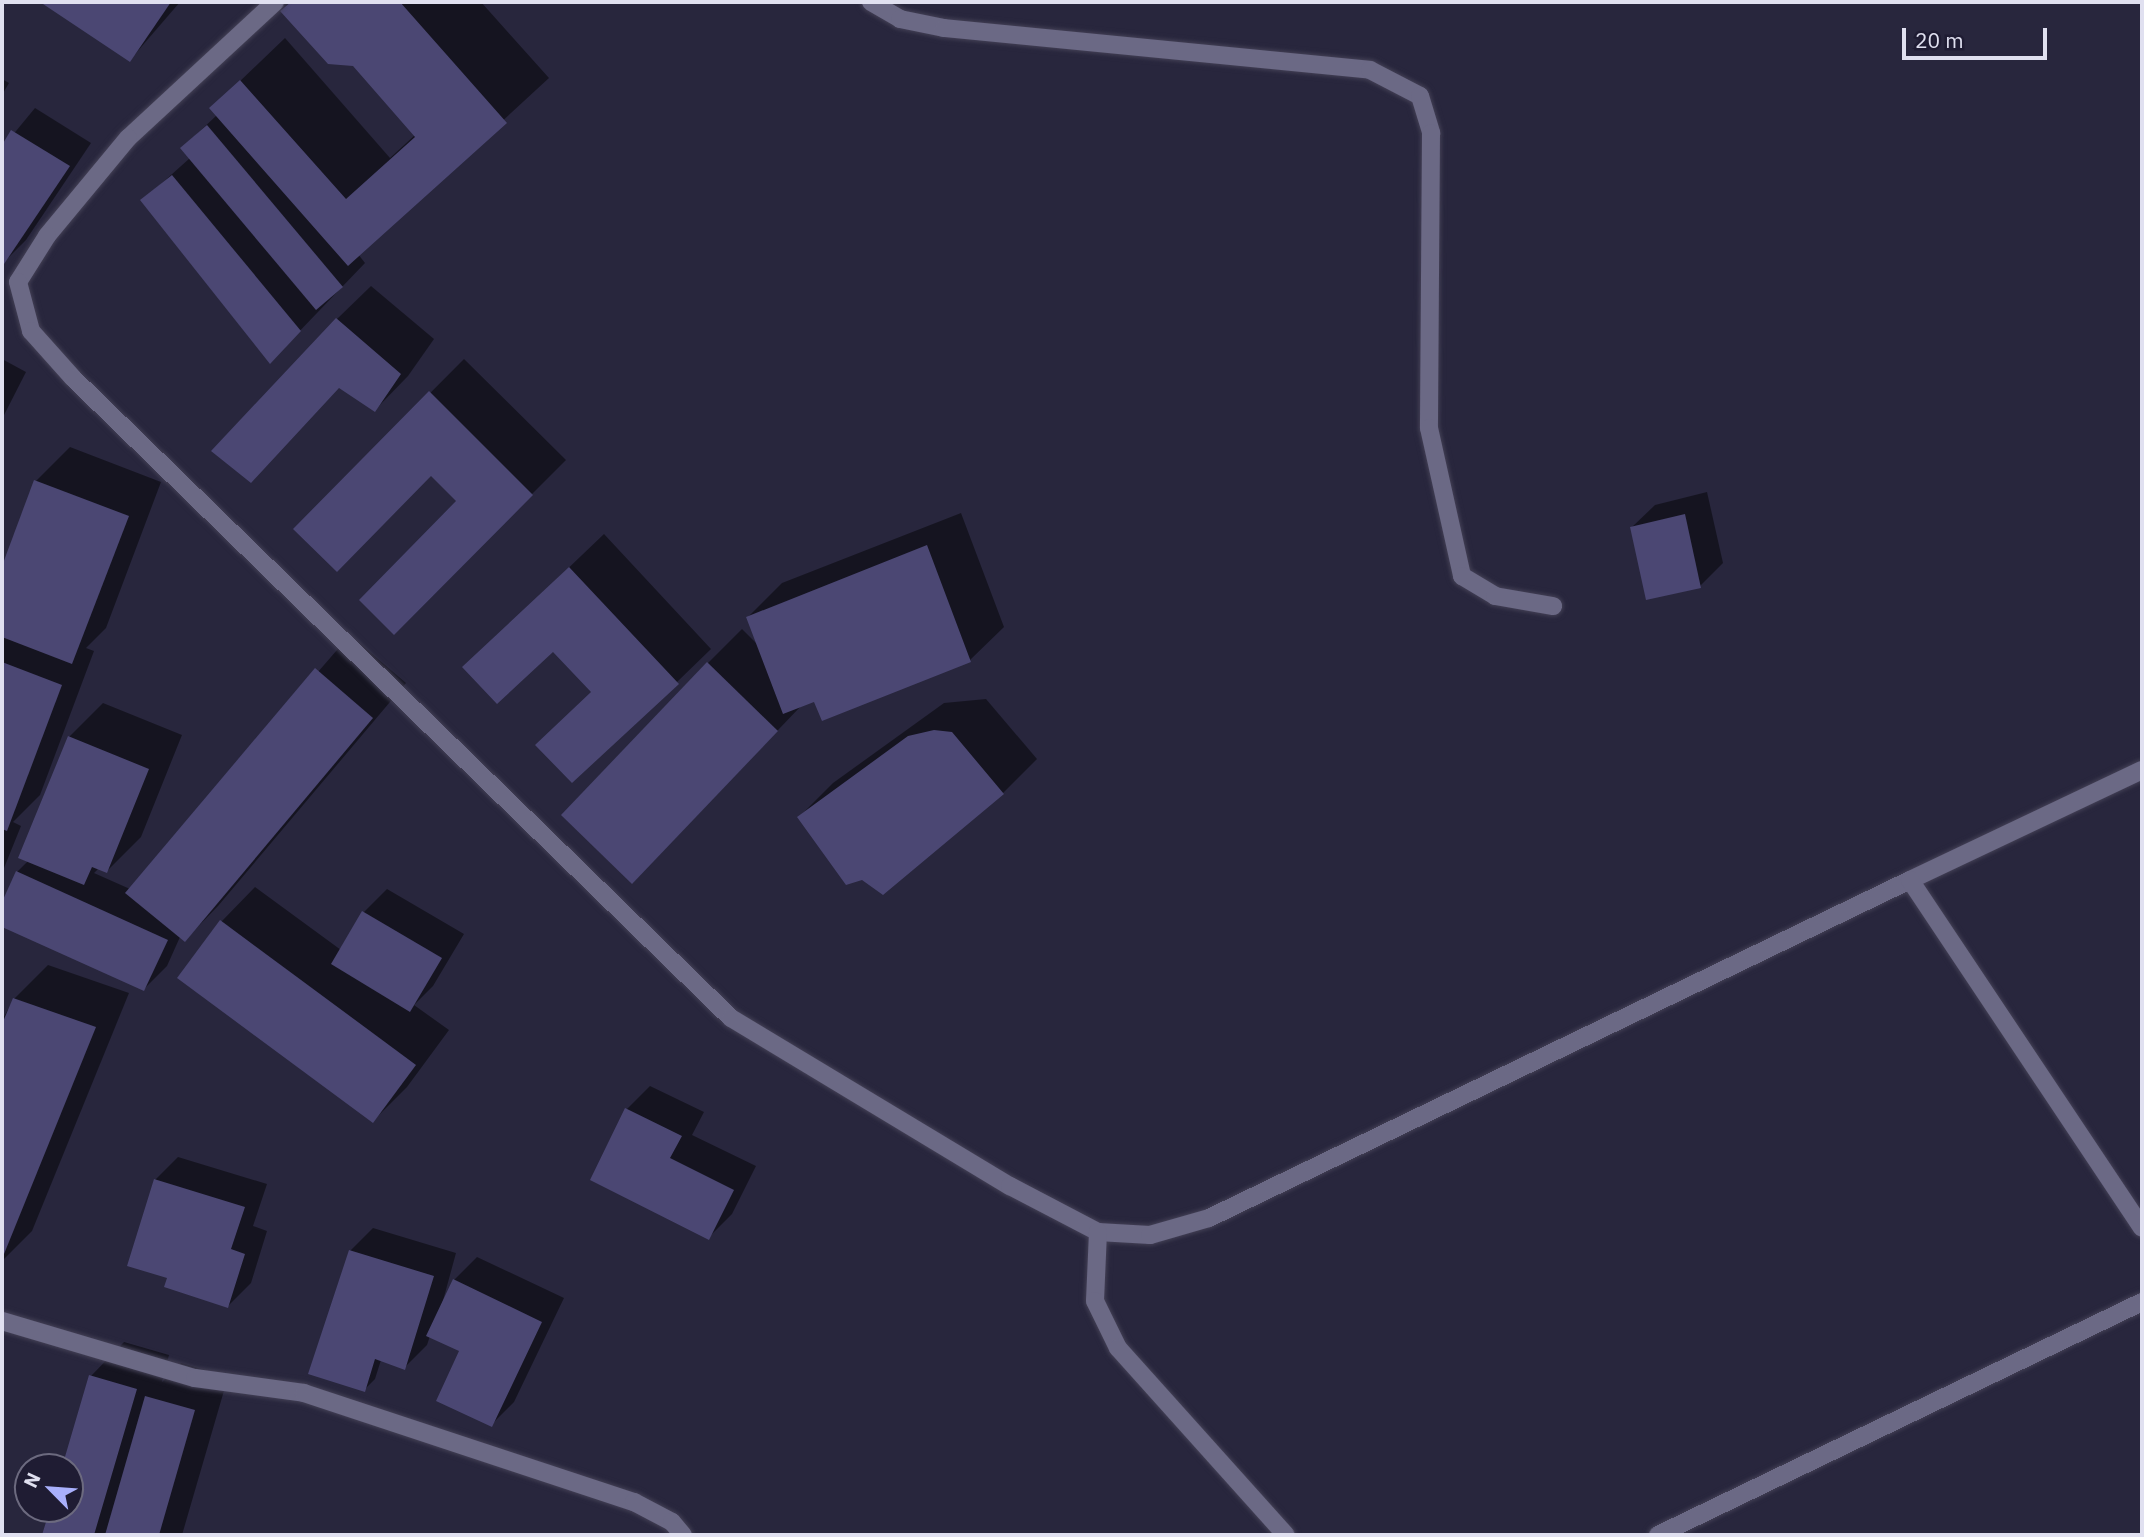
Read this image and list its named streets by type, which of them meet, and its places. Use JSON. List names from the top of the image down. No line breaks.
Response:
{"scale_bar":"20 m","north":"top left"}
